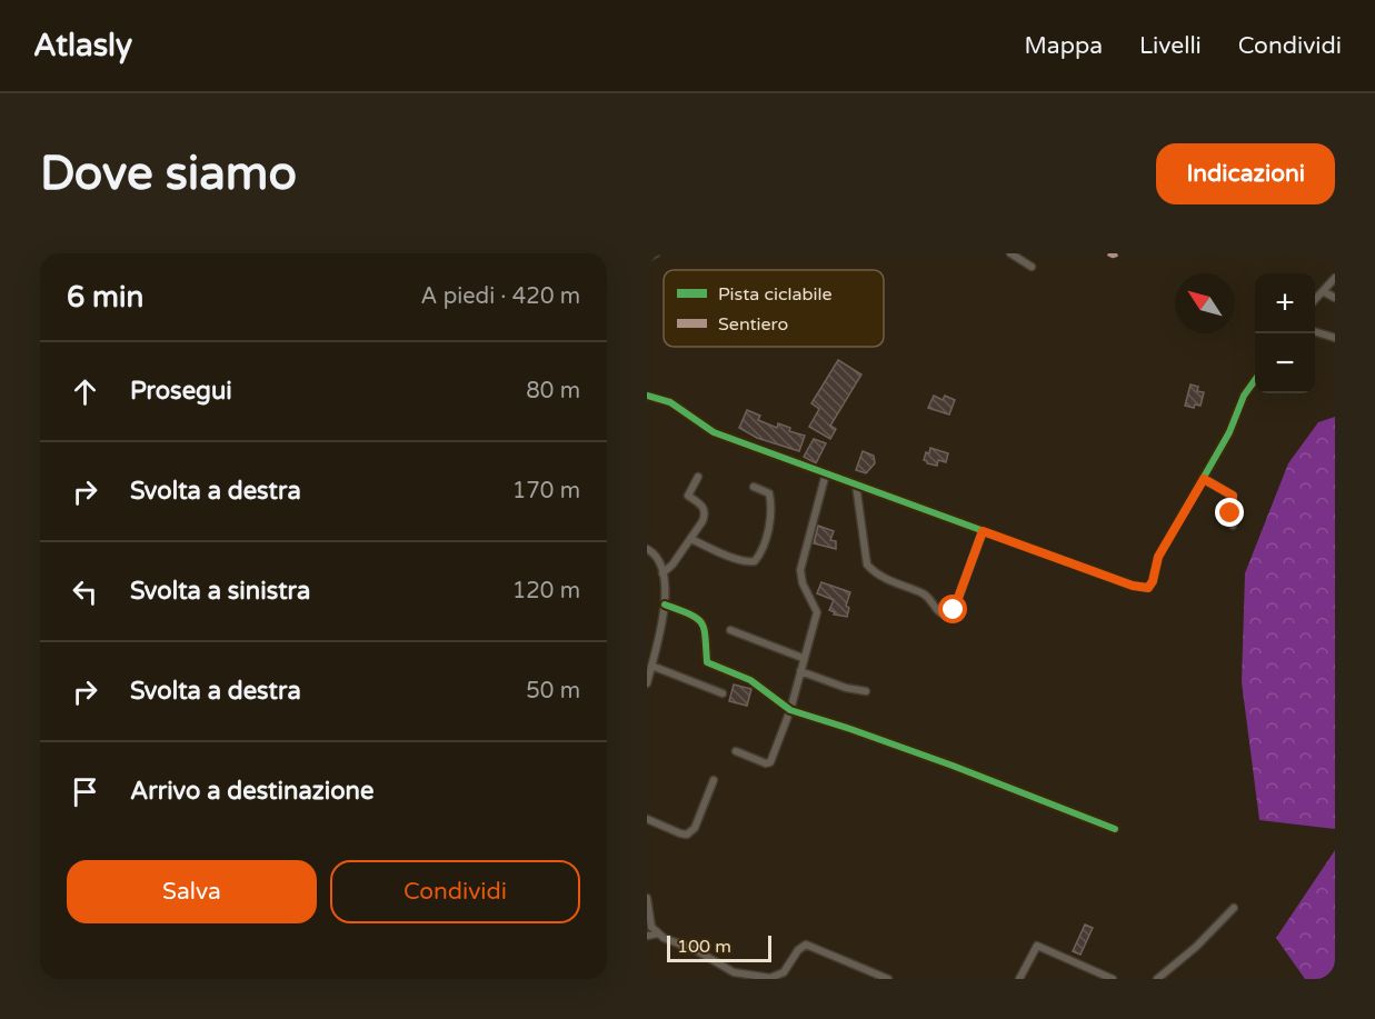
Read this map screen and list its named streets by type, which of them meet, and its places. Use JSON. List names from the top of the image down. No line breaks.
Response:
{"legend":["Pista ciclabile","Sentiero"],"scale_bar":"100 m","north":"top left","page":{"header":"Atlasly","nav":["Mappa","Livelli","Condividi"],"buttons":["Indicazioni",["Salva","Condividi"]],"title":"Dove siamo","heading":["6 min","A piedi · 420 m"],"map_buttons":["+","−"],"list":[["Prosegui","80 m"],["Svolta a destra","170 m"],["Svolta a sinistra","120 m"],["Svolta a destra","50 m"],"Arrivo a destinazione"],"scale":"100 m"}}
